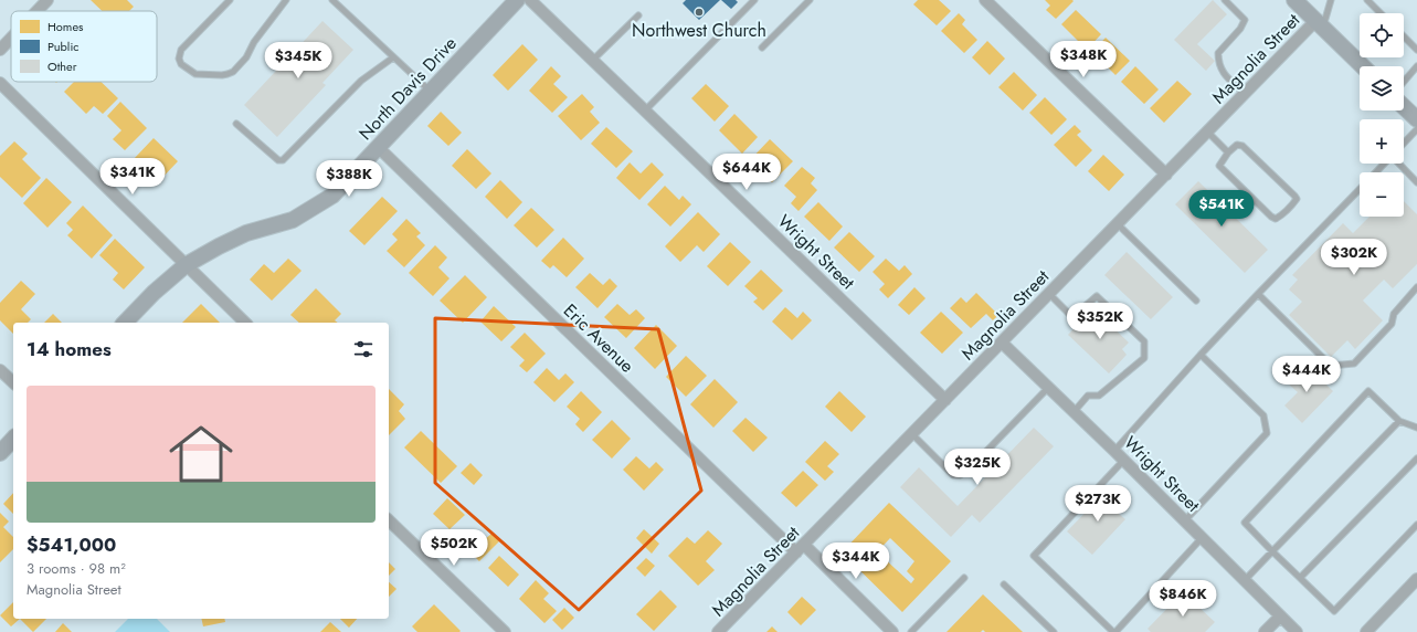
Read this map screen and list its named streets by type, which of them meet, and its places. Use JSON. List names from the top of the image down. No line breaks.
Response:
{"streets":{"street":["Magnolia Street","North Davis Drive","Wright Street","Eric Avenue"]},"crossings":[["Magnolia Street","Wright Street"],["Magnolia Street","Eric Avenue"],["North Davis Drive","Eric Avenue"]],"places":["Northwest Church"],"legend":["Homes","Public","Other"],"page":{"map_buttons":["+","−"],"price":["$348K","$345K","$644K","$341K","$388K","$541K","$302K","$352K","$444K","$325K","$273K","$502K","$344K","$846K"],"heading":"14 homes","list":[{"name":"$541,000","note":"3 rooms · 98 m² · Magnolia Street"}]}}
